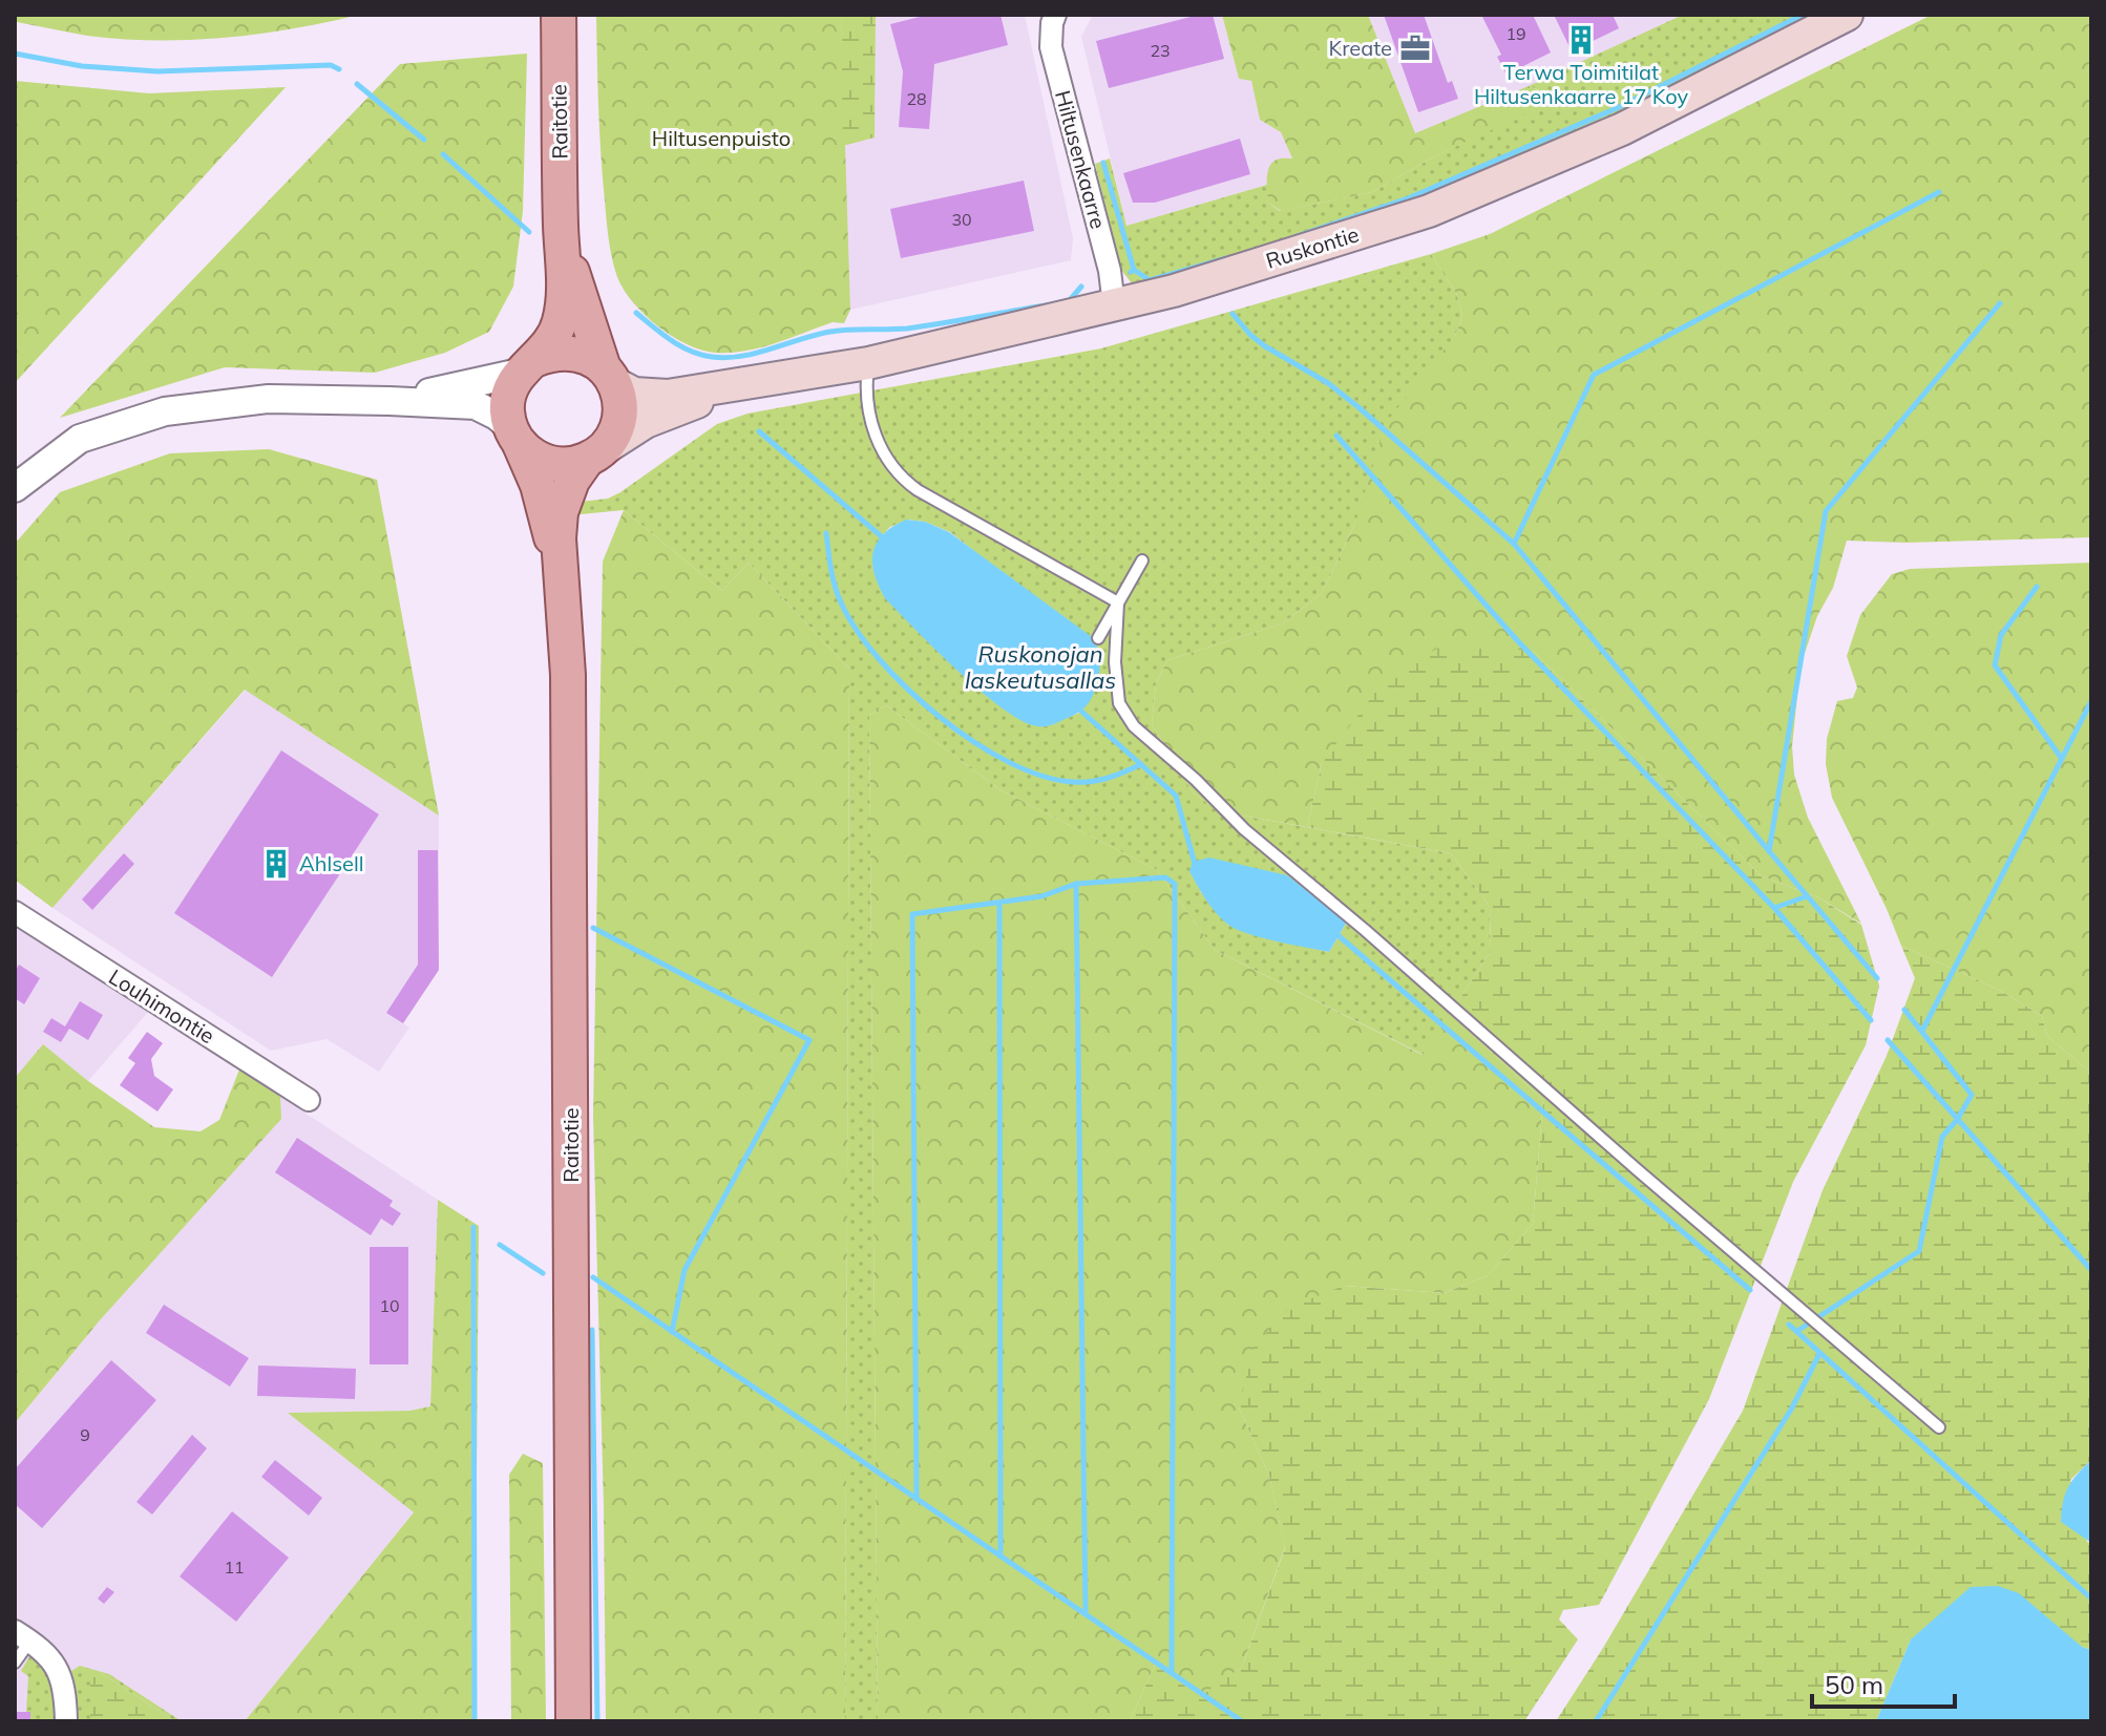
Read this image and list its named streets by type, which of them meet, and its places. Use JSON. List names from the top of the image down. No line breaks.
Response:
{"streets":{"main road":["Raitotie","Ruskontie"],"street":["Hiltusenkaarre","Louhimontie"]},"crossings":[["Raitotie","Ruskontie"],["Hiltusenkaarre","Ruskontie"]],"water":["Ruskonojan laskeutusallas"],"parks":["Hiltusenpuisto"],"places":{"building":["Terwa Toimitilat Hiltusenkaarre 17 Koy","Ahlsell"],"office":["Kreate"]},"house_numbers":["19","23","28","30","10","9","11"],"scale_bar":"50 m"}
